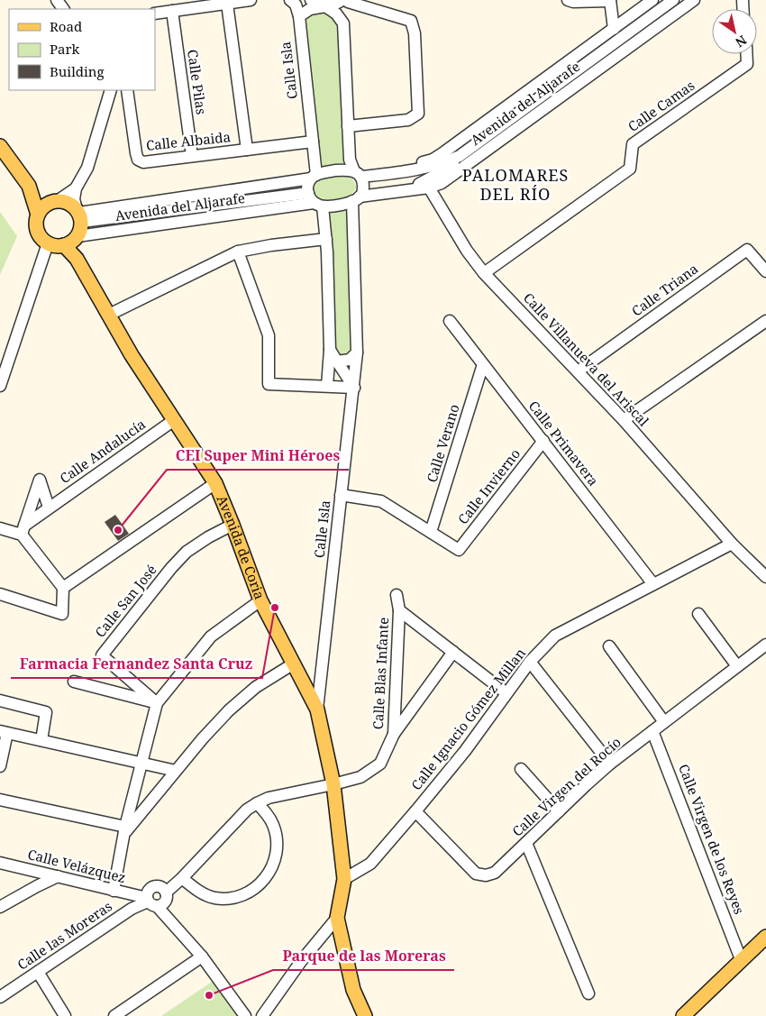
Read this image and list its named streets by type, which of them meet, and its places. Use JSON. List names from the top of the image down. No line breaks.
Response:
{"streets":{"main road":["Avenida de Coria"],"street":["Calle Isla","Calle Pilas","Avenida del Aljarafe","Calle Camas","Calle Albaida","Calle Triana","Calle Villanueva del Ariscal","Calle Verano","Calle Primavera","Calle Andalucía","Calle Invierno","Calle San José","Calle Blas Infante","Calle Ignacio Gómez Millan","Calle Virgen del Rocío","Calle Virgen de los Reyes","Calle Velázquez","Calle las Moreras"]},"crossings":[["Calle Isla","Avenida del Aljarafe"],["Calle Isla","Calle Albaida"],["Calle Isla","Avenida de Coria"],["Calle Pilas","Calle Albaida"],["Avenida del Aljarafe","Calle Villanueva del Ariscal"],["Avenida del Aljarafe","Avenida de Coria"],["Calle Camas","Calle Villanueva del Ariscal"],["Calle Triana","Calle Villanueva del Ariscal"],["Calle Villanueva del Ariscal","Calle Ignacio Gómez Millan"],["Calle Verano","Calle Primavera"],["Calle Verano","Calle Invierno"],["Calle Primavera","Calle Invierno"],["Calle Primavera","Calle Ignacio Gómez Millan"],["Calle Andalucía","Avenida de Coria"],["Avenida de Coria","Calle San José"],["Avenida de Coria","Calle Blas Infante"],["Avenida de Coria","Calle Ignacio Gómez Millan"],["Calle Blas Infante","Calle Ignacio Gómez Millan"],["Calle Ignacio Gómez Millan","Calle Virgen del Rocío"],["Calle Virgen del Rocío","Calle Virgen de los Reyes"],["Calle Velázquez","Calle las Moreras"]],"districts":["PALOMARES DEL RÍO"],"places":["CEI Super Mini Héroes","Farmacia Fernandez Santa Cruz","Parque de las Moreras"],"legend":["Road","Park","Building"],"north":"bottom right"}
